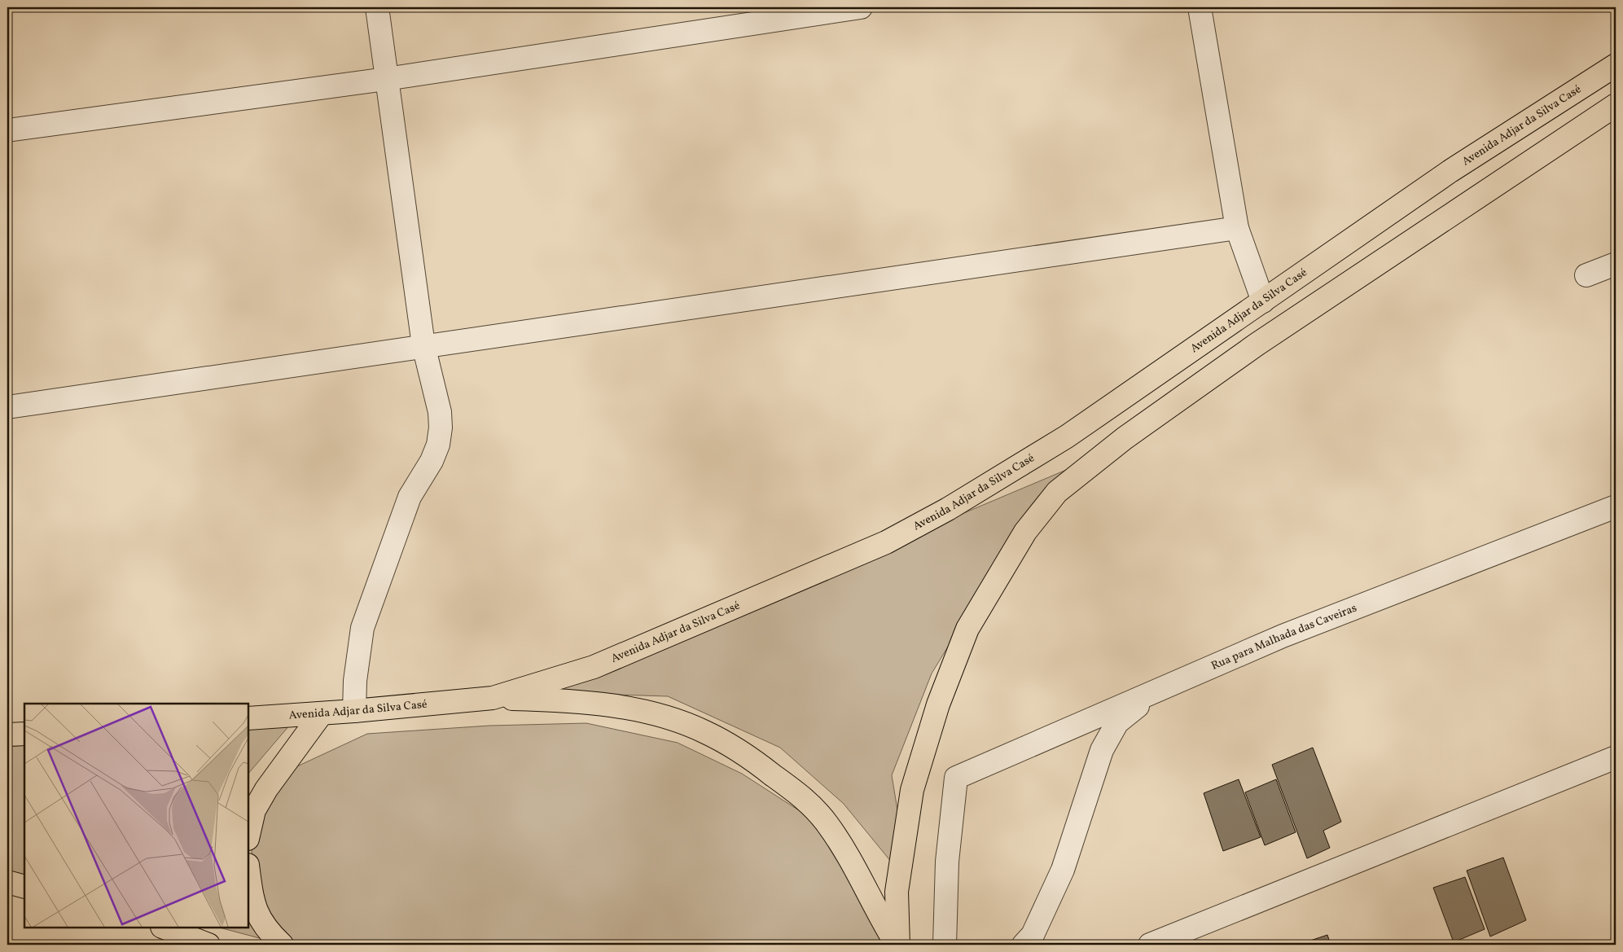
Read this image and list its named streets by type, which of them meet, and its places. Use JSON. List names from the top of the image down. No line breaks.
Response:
{"streets":{"main road":["Avenida Adjar da Silva Casé"],"street":["Rua para Malhada das Caveiras"]}}
